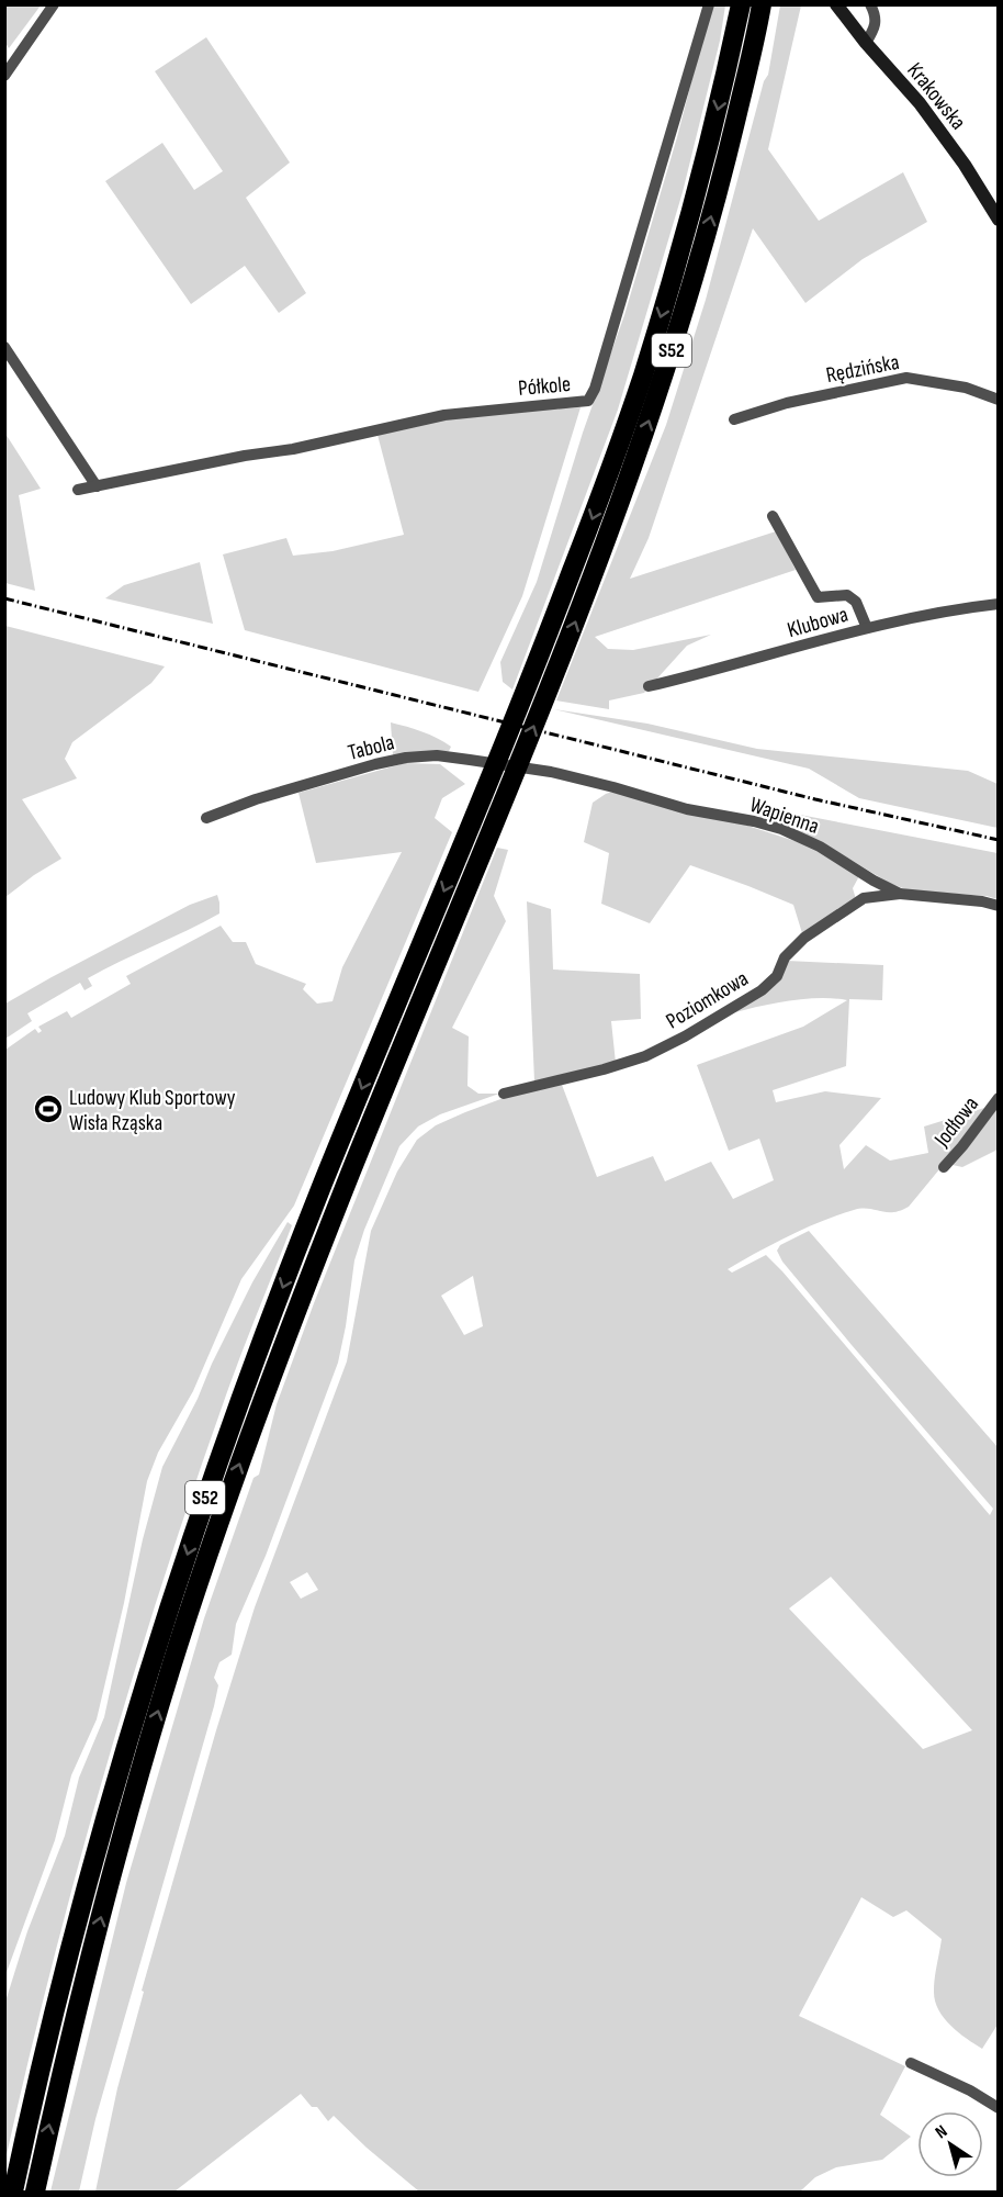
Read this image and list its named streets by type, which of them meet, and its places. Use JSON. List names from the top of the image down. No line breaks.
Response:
{"streets":{"highway":["S52"],"street":["Krakowska","Rędzińska","Półkole","Klubowa","Tabola","Wapienna","Poziomkowa","Jodłowa"]},"crossings":[["Tabola","Wapienna"],["Wapienna","Poziomkowa"]],"places":{"sports":["Ludowy Klub Sportowy Wisła Rząska"]},"north":"top left"}
